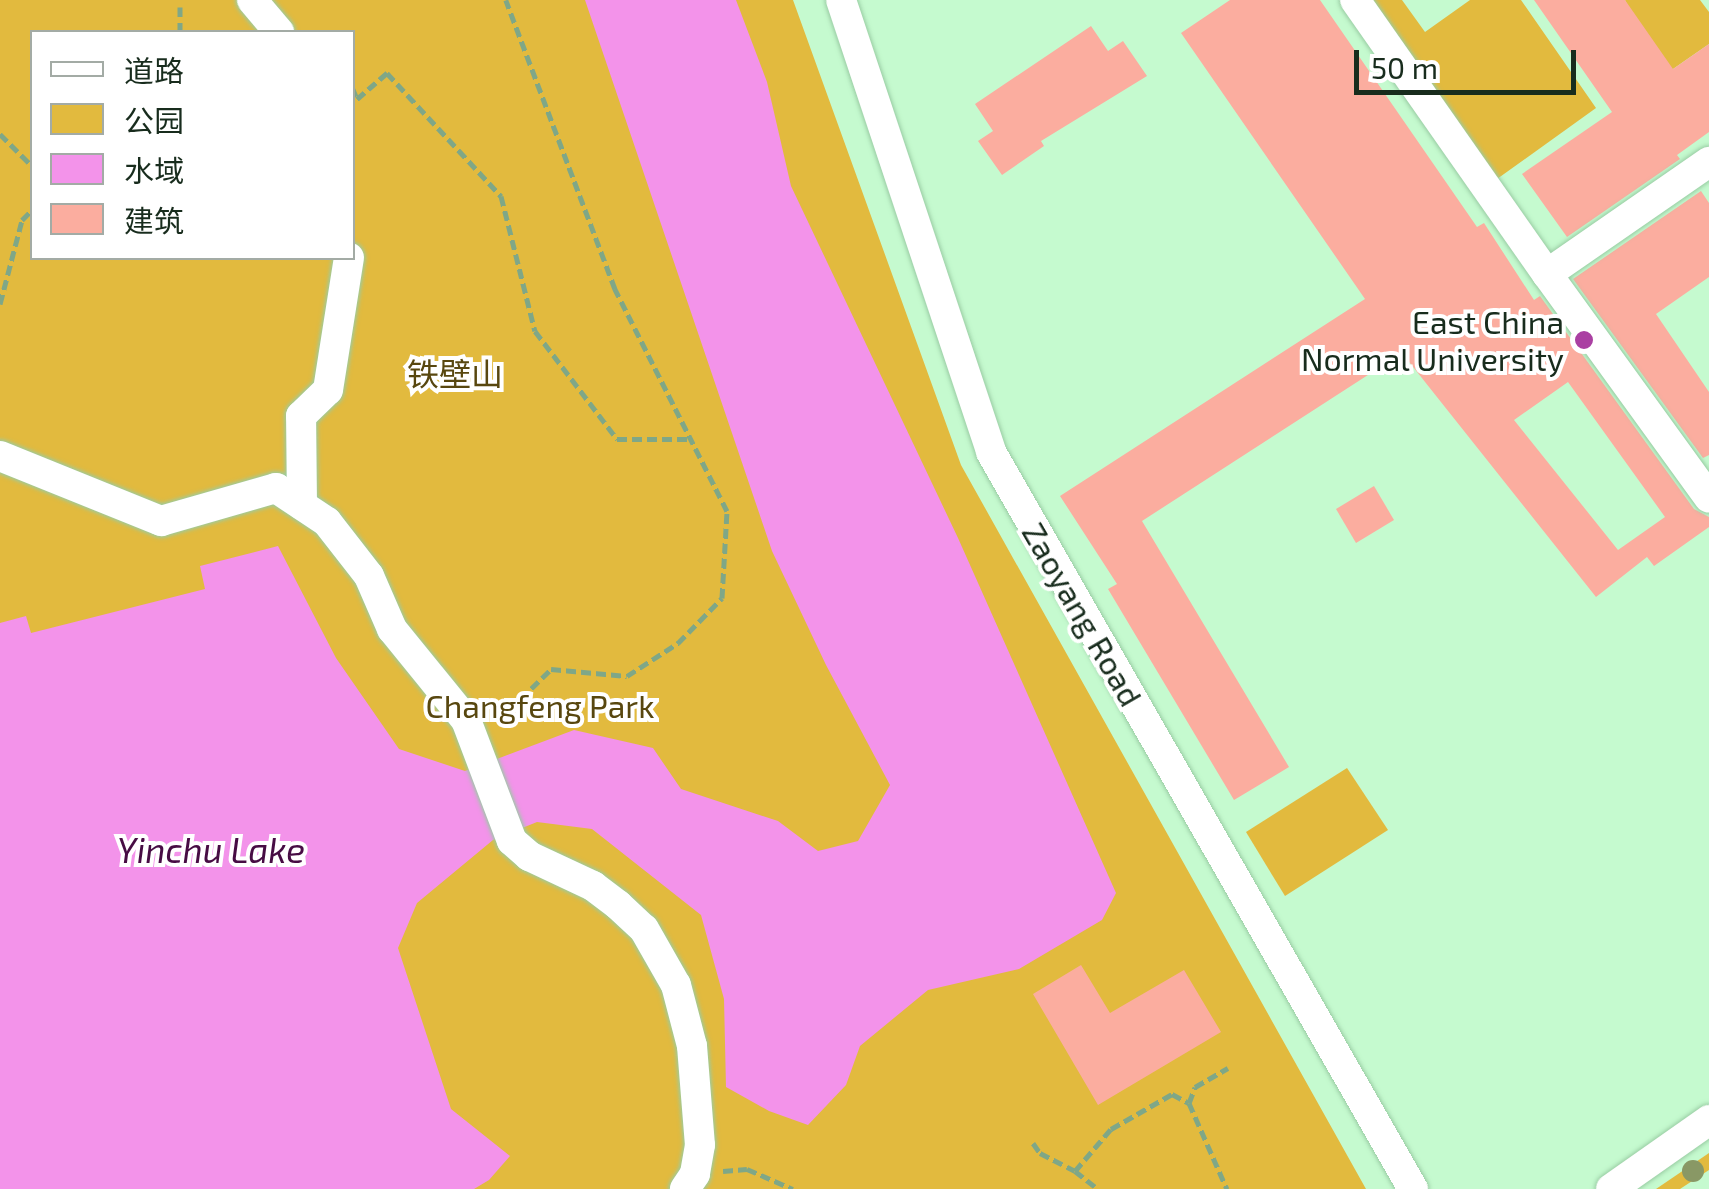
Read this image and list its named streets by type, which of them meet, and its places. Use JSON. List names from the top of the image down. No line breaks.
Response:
{"streets":{"street":["Zaoyang Road"]},"water":["Yinchu Lake"],"parks":["铁壁山","Changfeng Park"],"places":["East China Normal University"],"legend":["道路","公园","水域","建筑"],"scale_bar":"50 m"}
